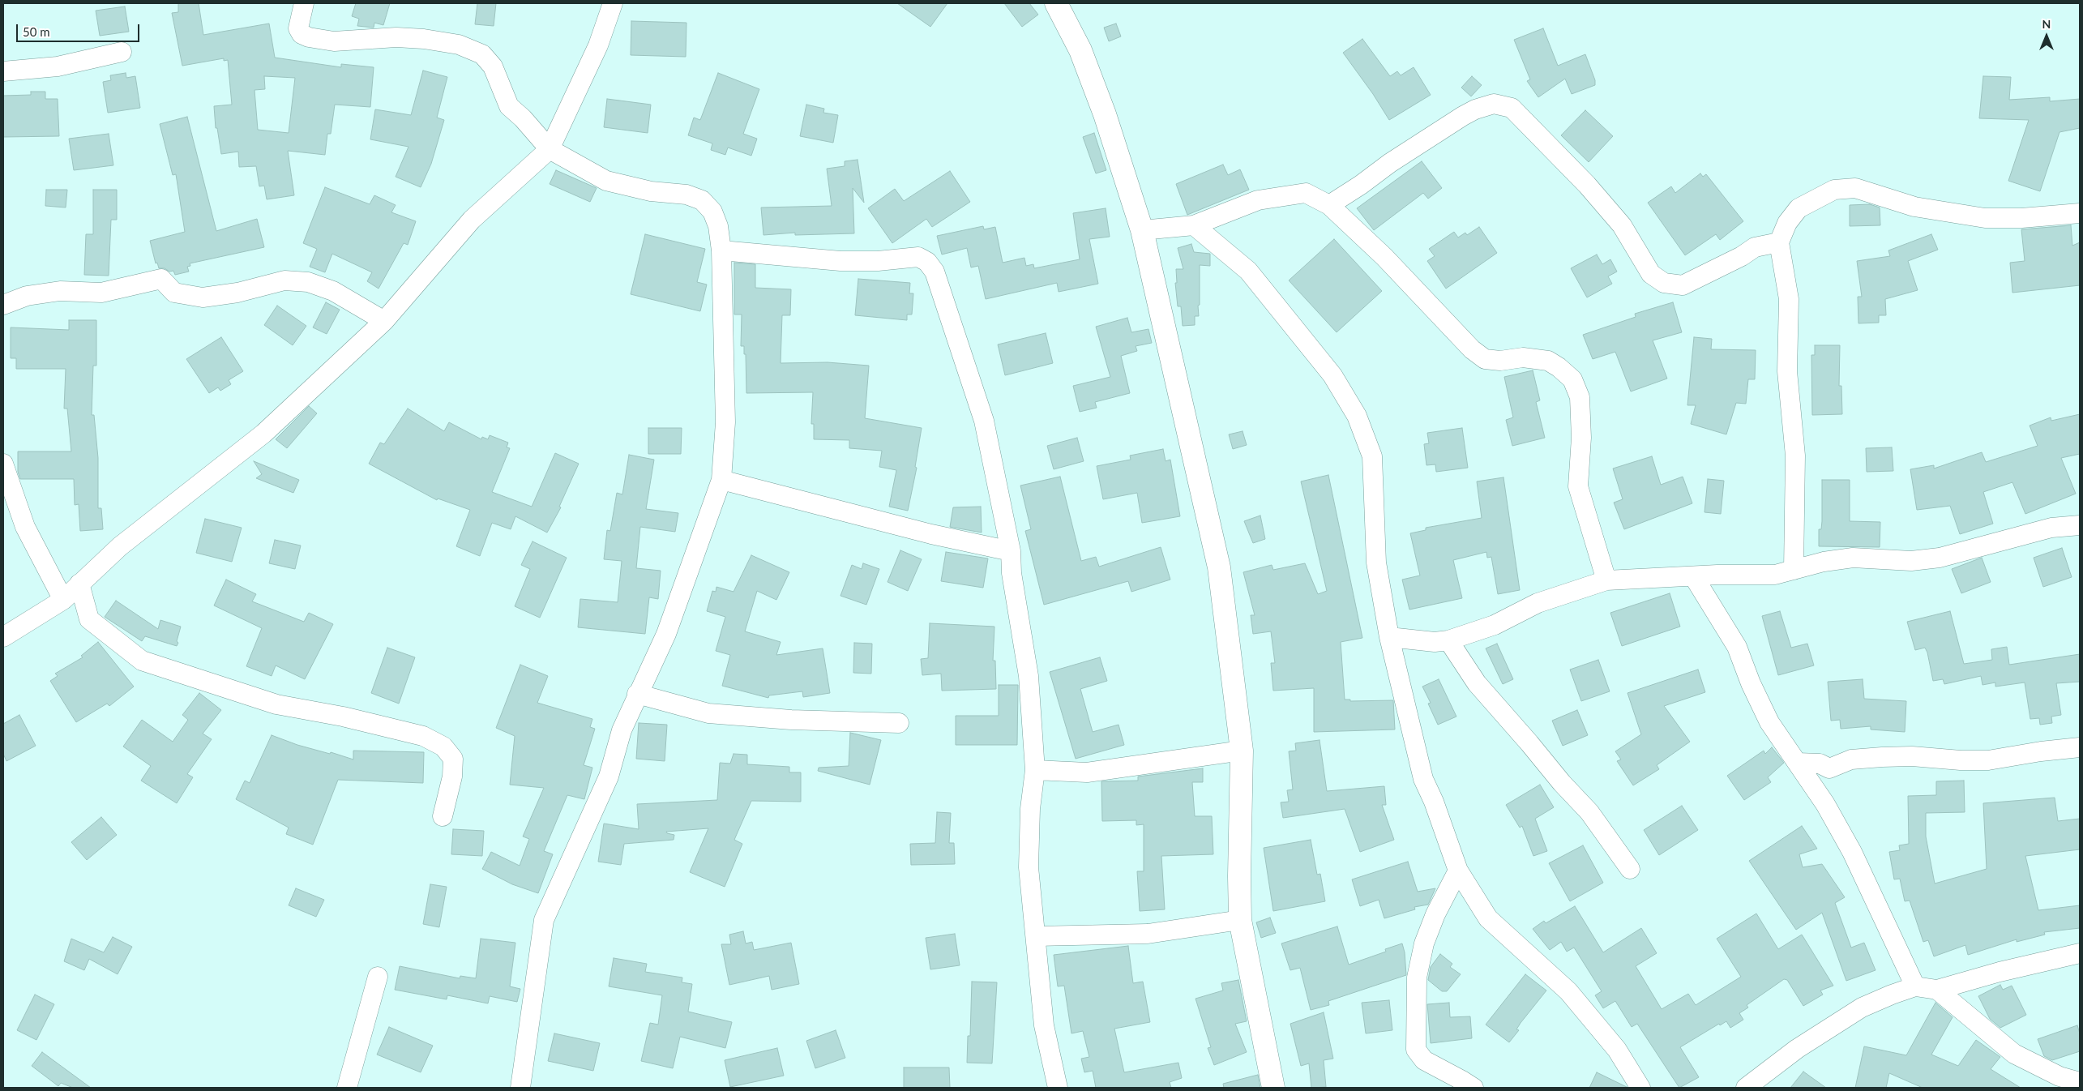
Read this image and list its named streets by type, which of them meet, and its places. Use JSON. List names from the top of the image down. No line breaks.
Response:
{"scale_bar":"50 m","north":"top"}
